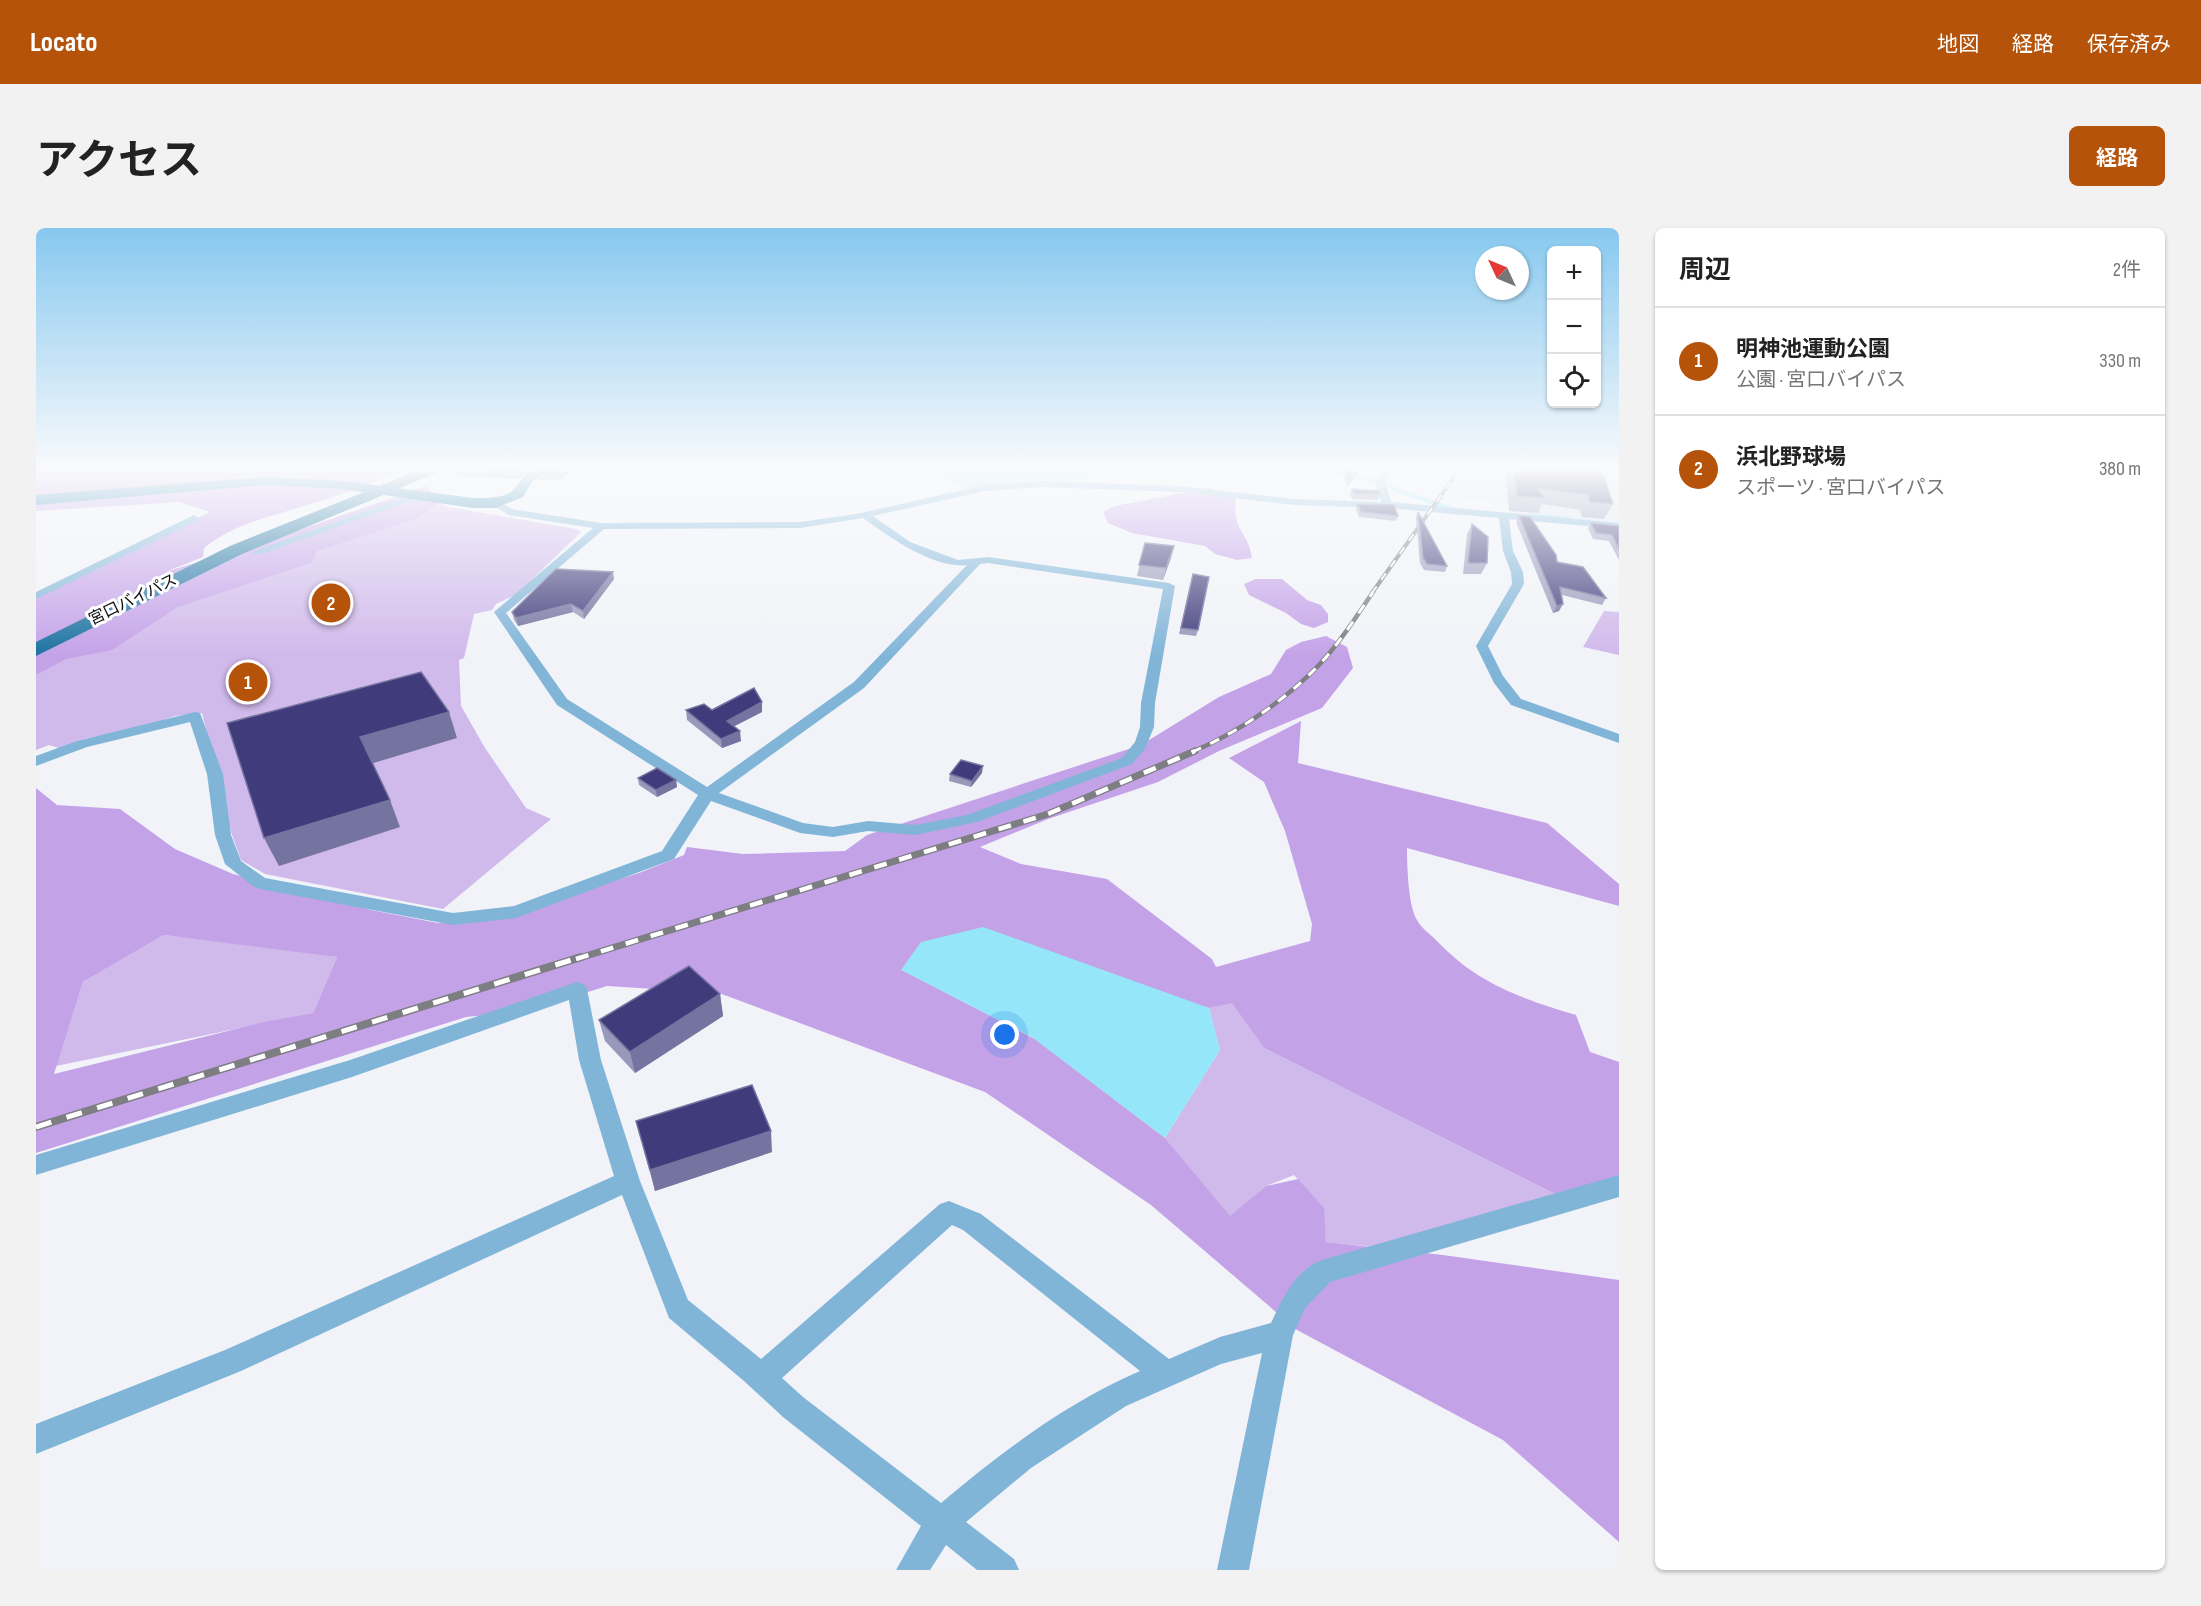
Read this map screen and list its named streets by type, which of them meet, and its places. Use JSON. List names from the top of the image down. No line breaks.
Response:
{"streets":{"highway":["宮口バイパス"]},"north":"top left","page":{"header":"Locato","nav":["地図","経路","保存済み"],"title":"アクセス","buttons":"経路","heading":["周辺","2件"],"map_buttons":["+","−"],"list":[{"mark":"1","name":"明神池運動公園","note":"公園 · 宮口バイパス","value":"330 m"},{"mark":"2","name":"浜北野球場","note":"スポーツ · 宮口バイパス","value":"380 m"}],"pins":["2","1"]}}
